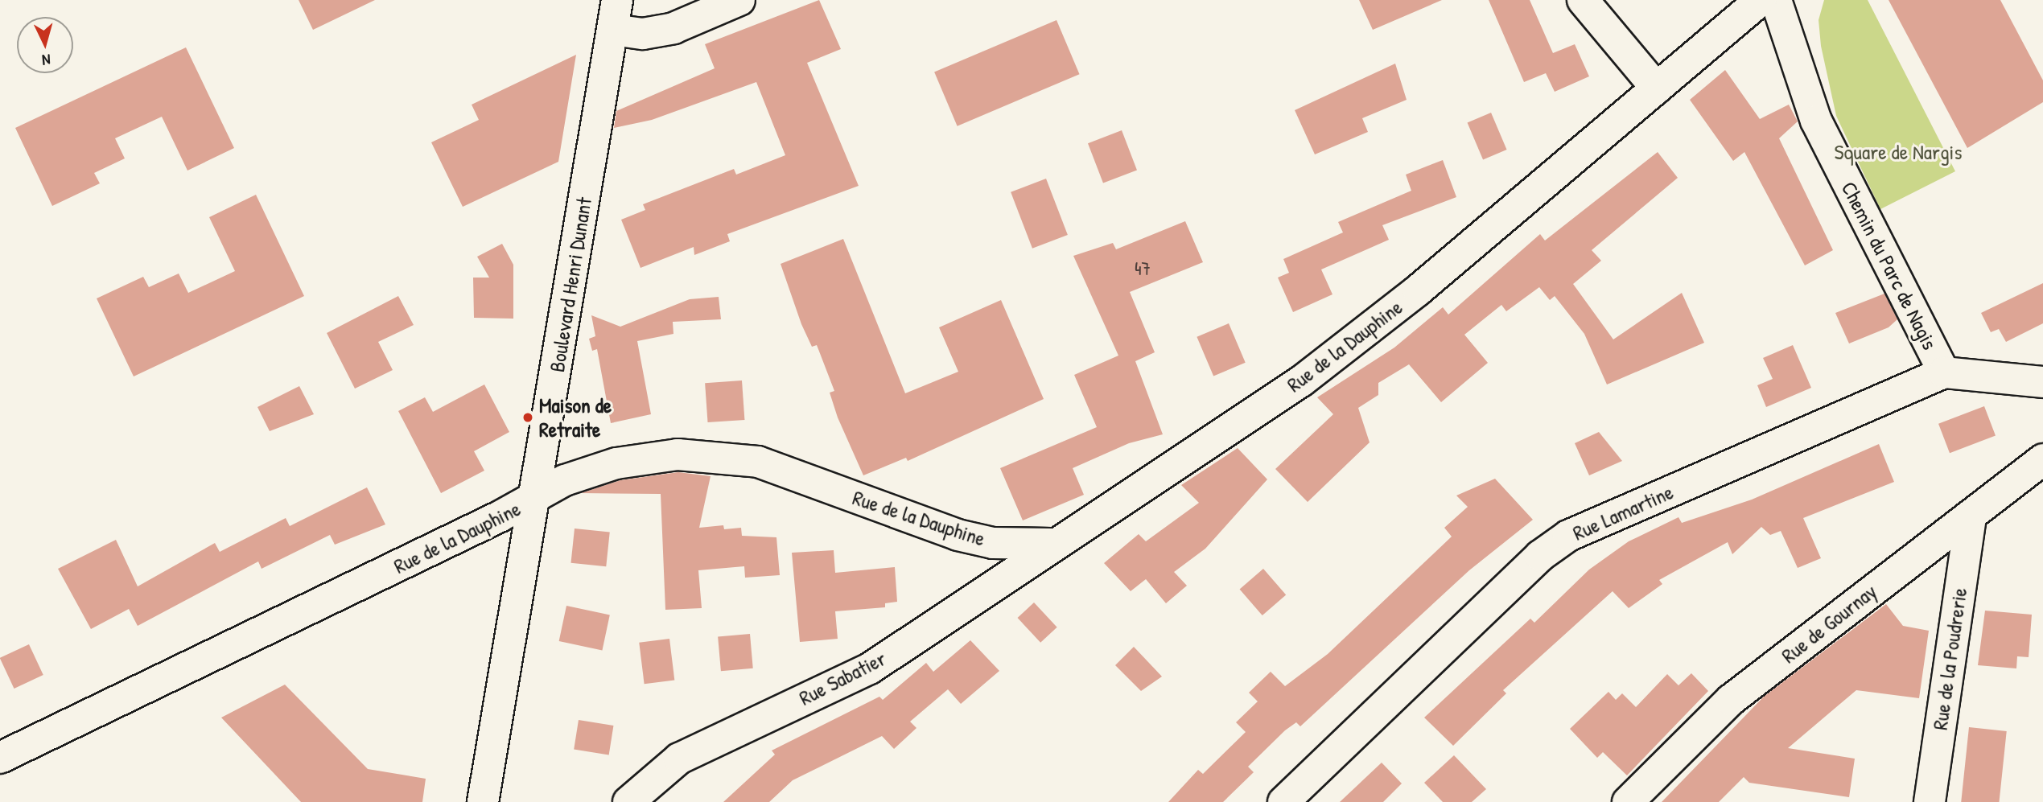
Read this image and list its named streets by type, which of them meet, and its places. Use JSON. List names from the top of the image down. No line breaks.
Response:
{"streets":{"street":["Chemin du Parc de Nagis","Boulevard Henri Dunant","Rue de la Dauphine","Rue Lamartine","Rue de Gournay","Rue de la Poudrerie","Rue Sabatier"]},"crossings":[["Chemin du Parc de Nagis","Rue Lamartine"],["Boulevard Henri Dunant","Rue de la Dauphine"],["Rue de la Dauphine","Rue Sabatier"],["Rue de Gournay","Rue de la Poudrerie"]],"parks":["Square de Nargis"],"places":["Maison de Retraite"],"house_numbers":["47"],"north":"bottom"}
